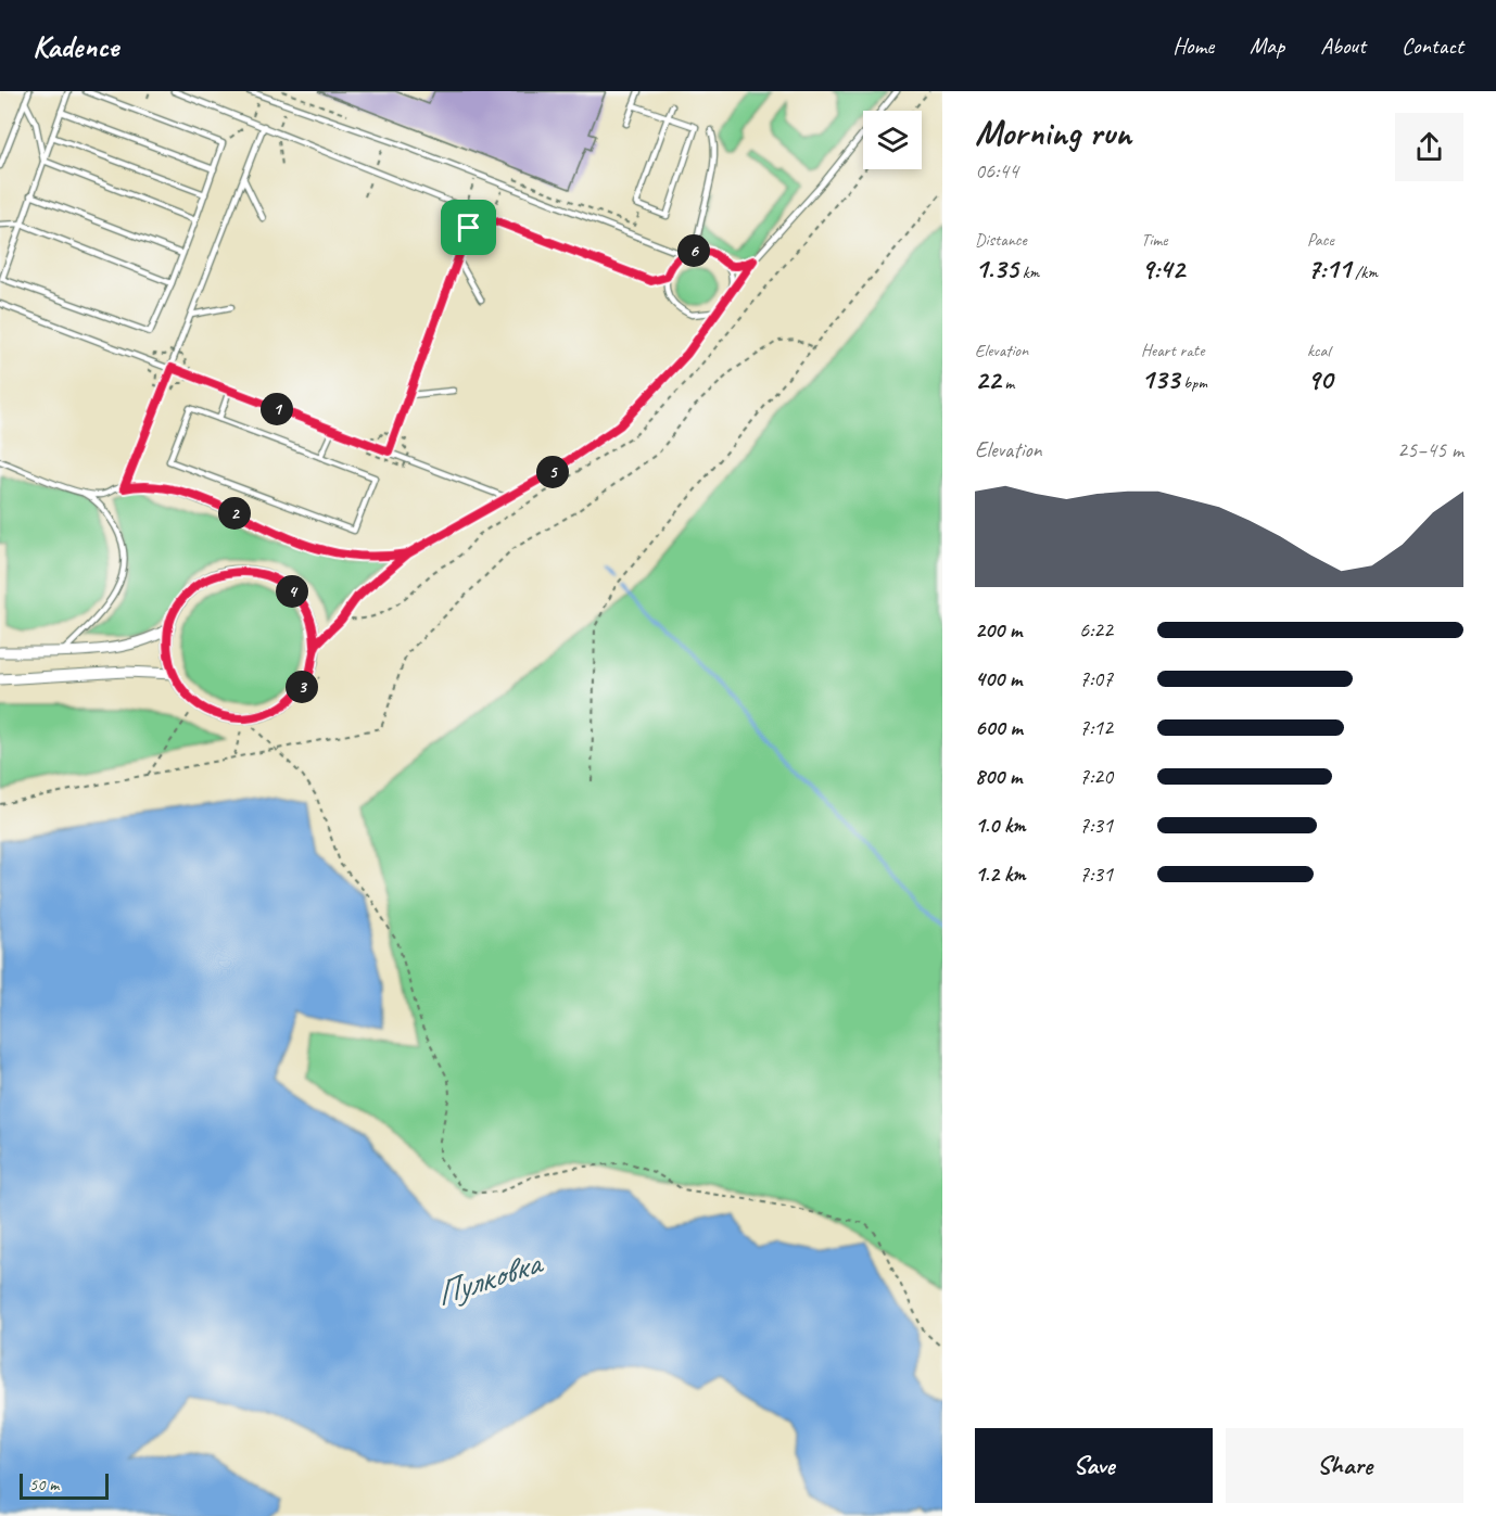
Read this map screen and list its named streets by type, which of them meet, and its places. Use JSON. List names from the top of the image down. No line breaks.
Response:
{"water":["Пулковка"],"scale_bar":"50 m","page":{"header":"Kadence","nav":["Home","Map","About","Contact"],"heading":["Morning run","06:44"],"stats":[["Distance","1.35 km"],["Time","9:42"],["Pace","7:11 /km"],["Elevation","22 m"],["Heart rate","133 bpm"],["kcal","90"]],"pins":["6","1","5","2","4","3"],"chart":["Elevation","25–45 m"],"list":[{"name":"200 m","note":"6:22"},{"name":"400 m","note":"7:07"},{"name":"600 m","note":"7:12"},{"name":"800 m","note":"7:20"},{"name":"1.0 km","note":"7:31"},{"name":"1.2 km","note":"7:31"}],"buttons":["Save","Share"],"scale":"50 m"}}
